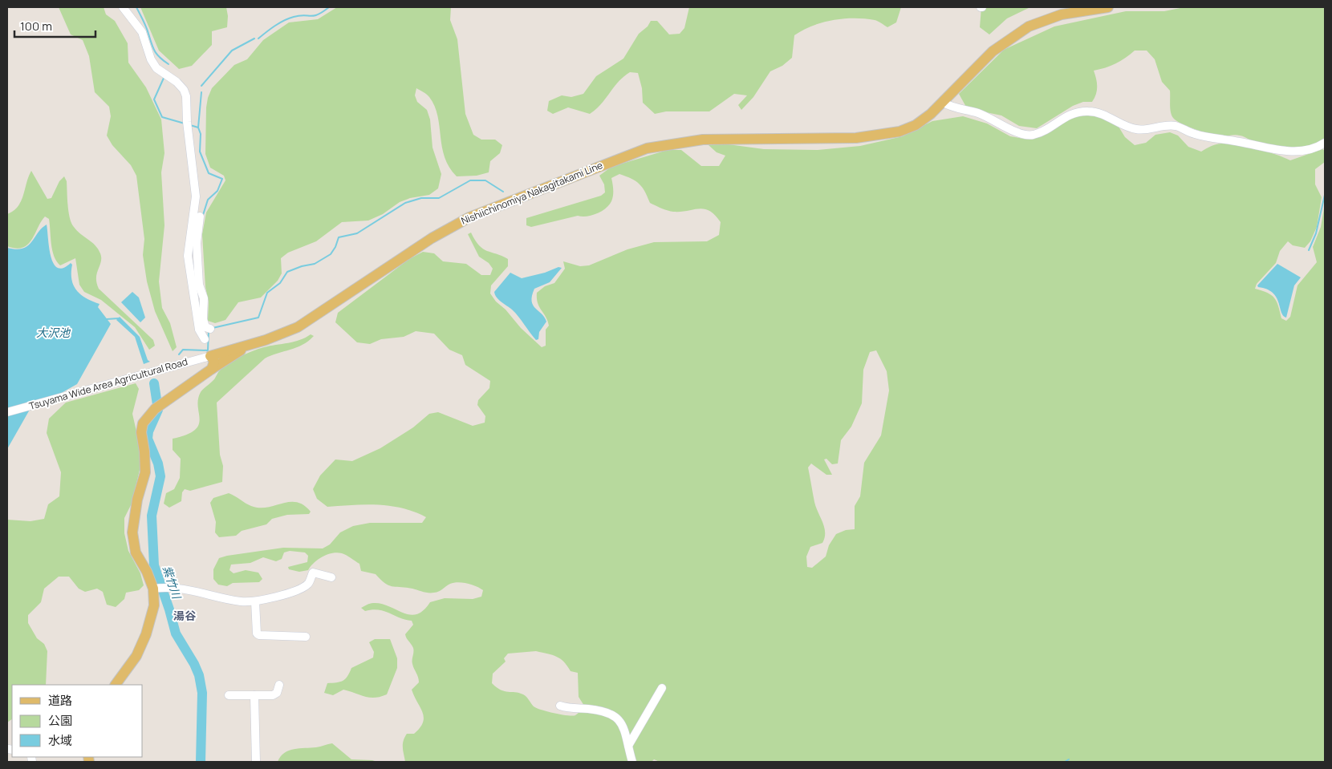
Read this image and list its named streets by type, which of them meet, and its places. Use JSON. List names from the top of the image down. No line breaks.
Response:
{"streets":{"main road":["Nishiichinomiya Nakagitakami Line"],"street":["Tsuyama Wide Area Agricultural Road"]},"crossings":[["Nishiichinomiya Nakagitakami Line","Tsuyama Wide Area Agricultural Road"]],"districts":["湯谷"],"water":["大沢池","紫竹川"],"legend":["道路","公園","水域"],"scale_bar":"100 m"}
